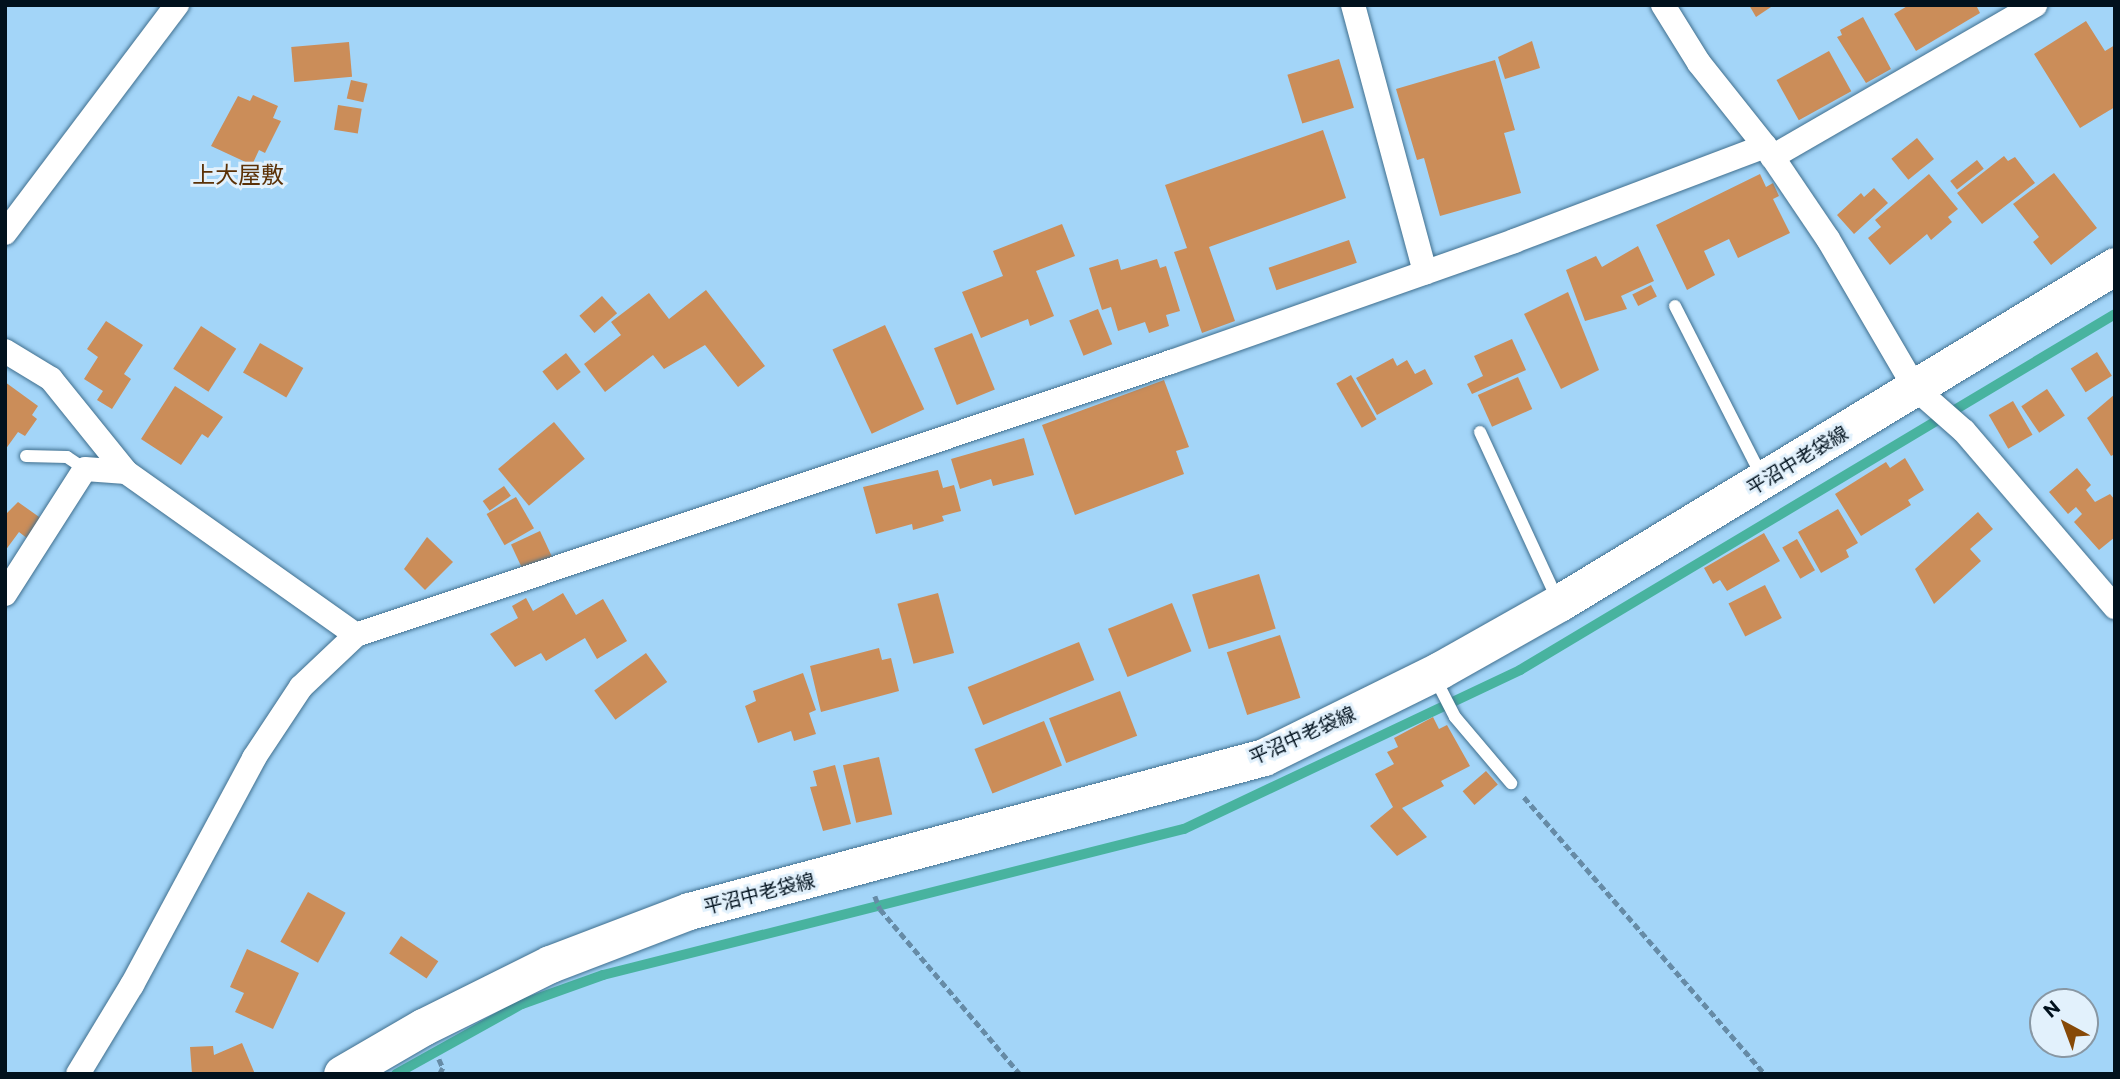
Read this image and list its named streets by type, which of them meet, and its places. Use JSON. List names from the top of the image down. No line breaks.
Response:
{"streets":{"main road":["平沼中老袋線"]},"districts":["上大屋敷"],"north":"top left"}
